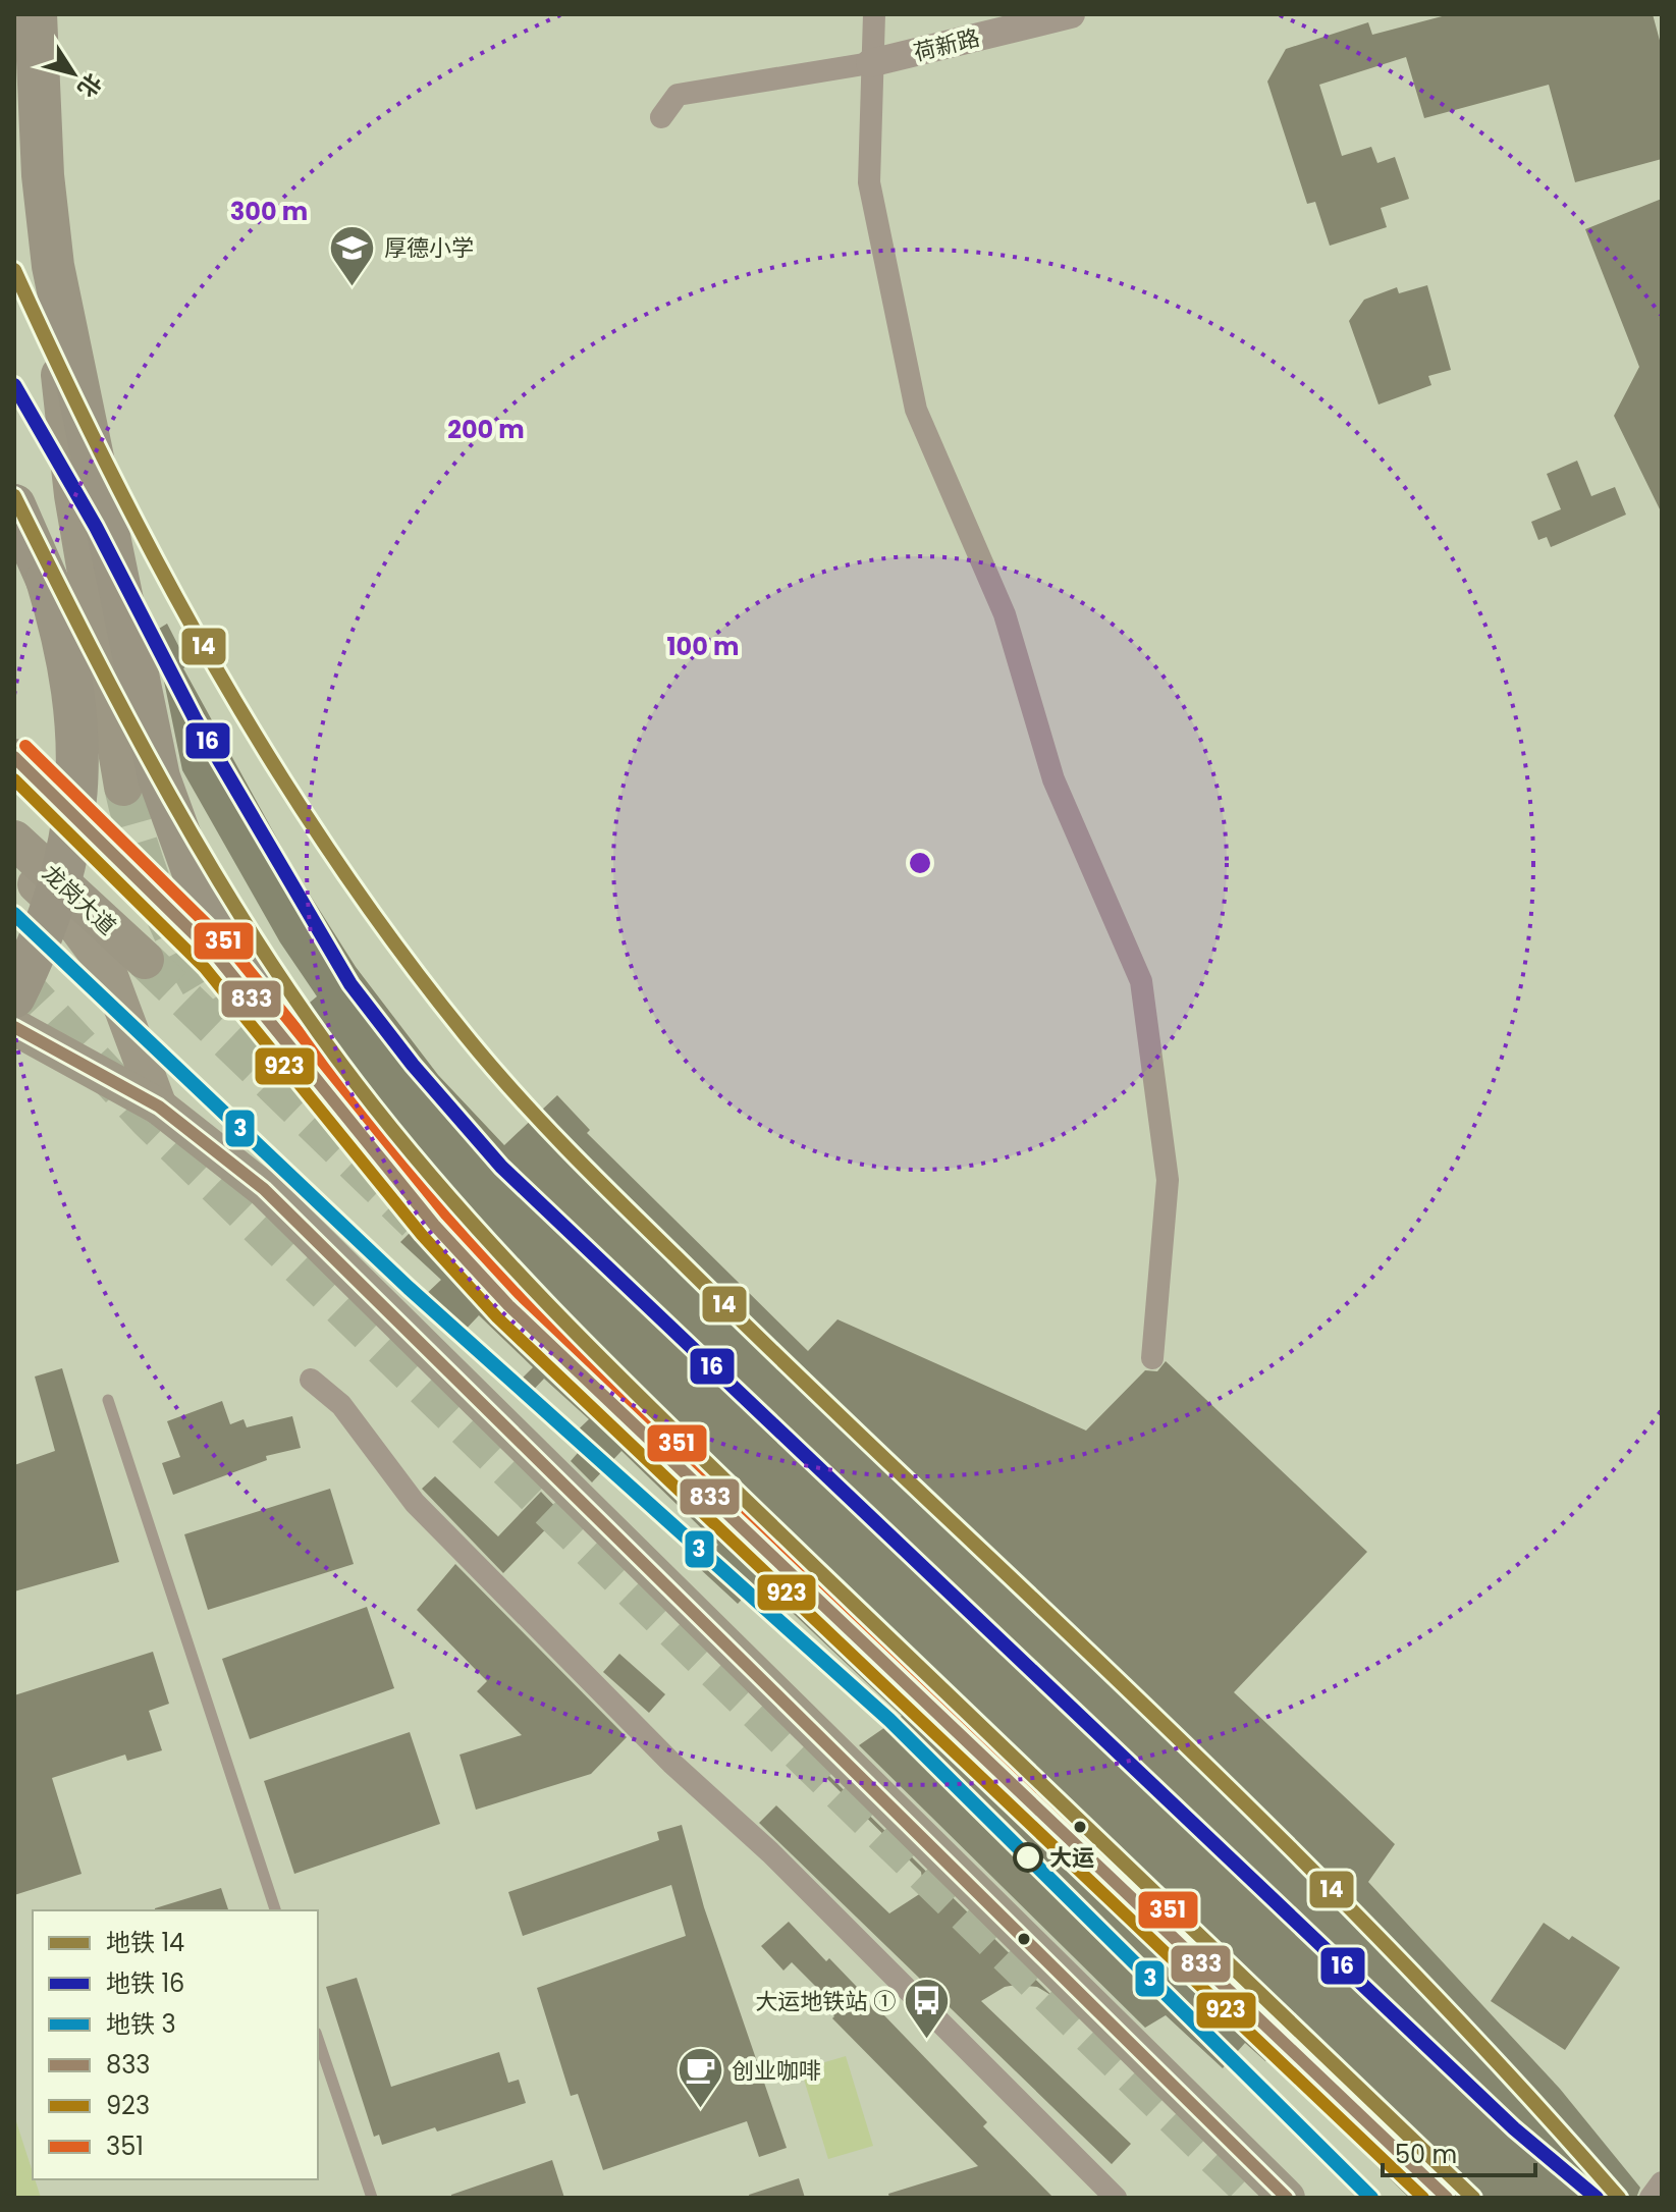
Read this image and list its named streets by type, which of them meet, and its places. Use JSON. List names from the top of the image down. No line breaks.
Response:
{"streets":{"highway":["龙岗大道"],"street":["荷新路"]},"places":{"school or university":["厚德小学"],"other":["大运"],"bus stop":["大运地铁站 ①"],"cafe":["创业咖啡"]},"lines":["metro line 14","metro line 16","transit line 351","transit line 833","transit line 923","metro line 3"],"legend":["地铁 14","地铁 16","地铁 3","833","923","351"],"scale_bar":"50 m","north":"bottom right","rings":["300 m","200 m","100 m"]}
